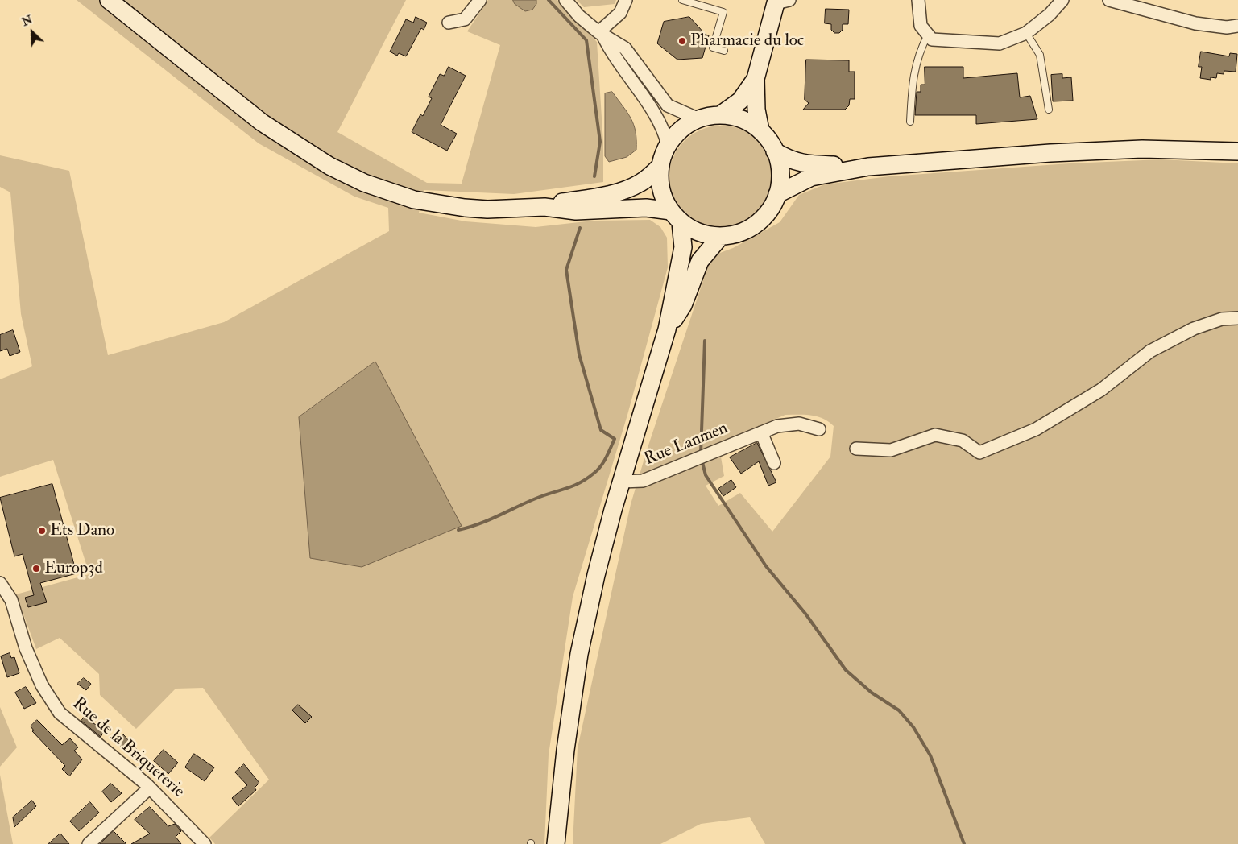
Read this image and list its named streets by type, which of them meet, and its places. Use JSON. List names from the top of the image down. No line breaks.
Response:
{"streets":{"street":["Rue Lanmen","Rue de la Briqueterie"]},"places":["Pharmacie du loc","Ets Dano","Europ3d"],"north":"top left"}
